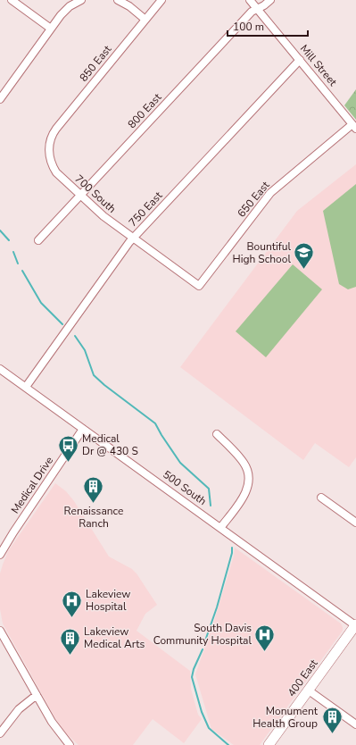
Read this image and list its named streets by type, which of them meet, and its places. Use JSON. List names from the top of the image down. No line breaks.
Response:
{"streets":{"main road":["400 East"],"street":["850 East","Mill Street","800 East","700 South","650 East","750 East","Medical Drive","500 South"]},"crossings":[["850 East","700 South"],["Mill Street","800 East"],["Mill Street","650 East"],["Mill Street","750 East"],["800 East","700 South"],["700 South","650 East"],["700 South","750 East"],["750 East","500 South"],["Medical Drive","500 South"],["500 South","400 East"]],"places":{"school or university":["Bountiful High School"],"bus stop":["Medical Dr @ 430 S"],"building":["Renaissance Ranch","Lakeview Medical Arts","Monument Health Group"],"hospital":["Lakeview Hospital","South Davis Community Hospital"]},"scale_bar":"100 m"}
